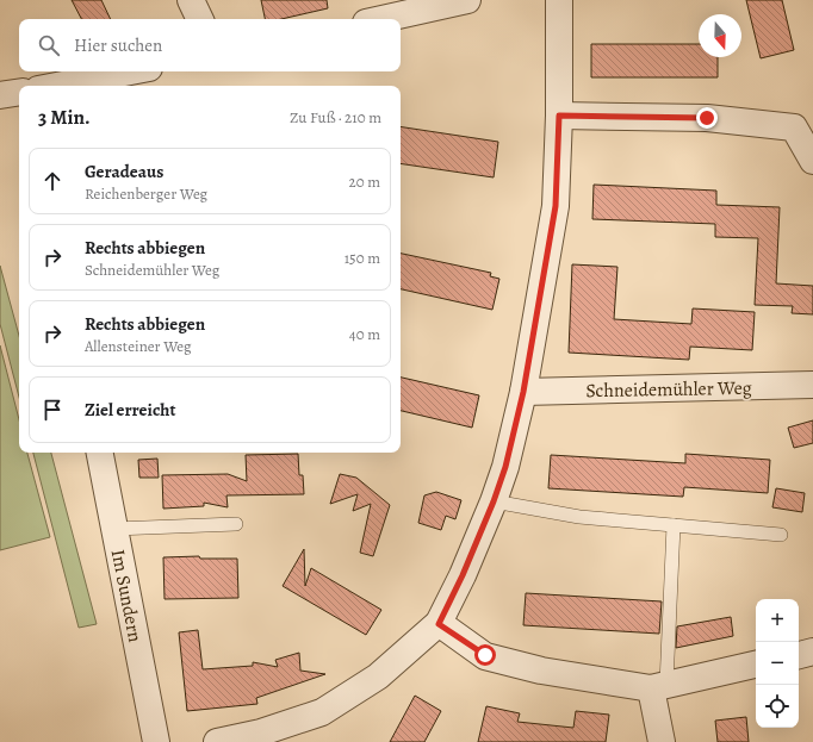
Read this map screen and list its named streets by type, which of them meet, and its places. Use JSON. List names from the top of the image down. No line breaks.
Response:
{"streets":{"street":["Schneidemühler Weg","Im Sundern"]},"north":"bottom","page":{"search":"Hier suchen","heading":["3 Min.","Zu Fuß · 210 m"],"list":[["Geradeaus","Reichenberger Weg","20 m"],["Rechts abbiegen","Schneidemühler Weg","150 m"],["Rechts abbiegen","Allensteiner Weg","40 m"],"Ziel erreicht"],"map_buttons":["+","−"]}}
